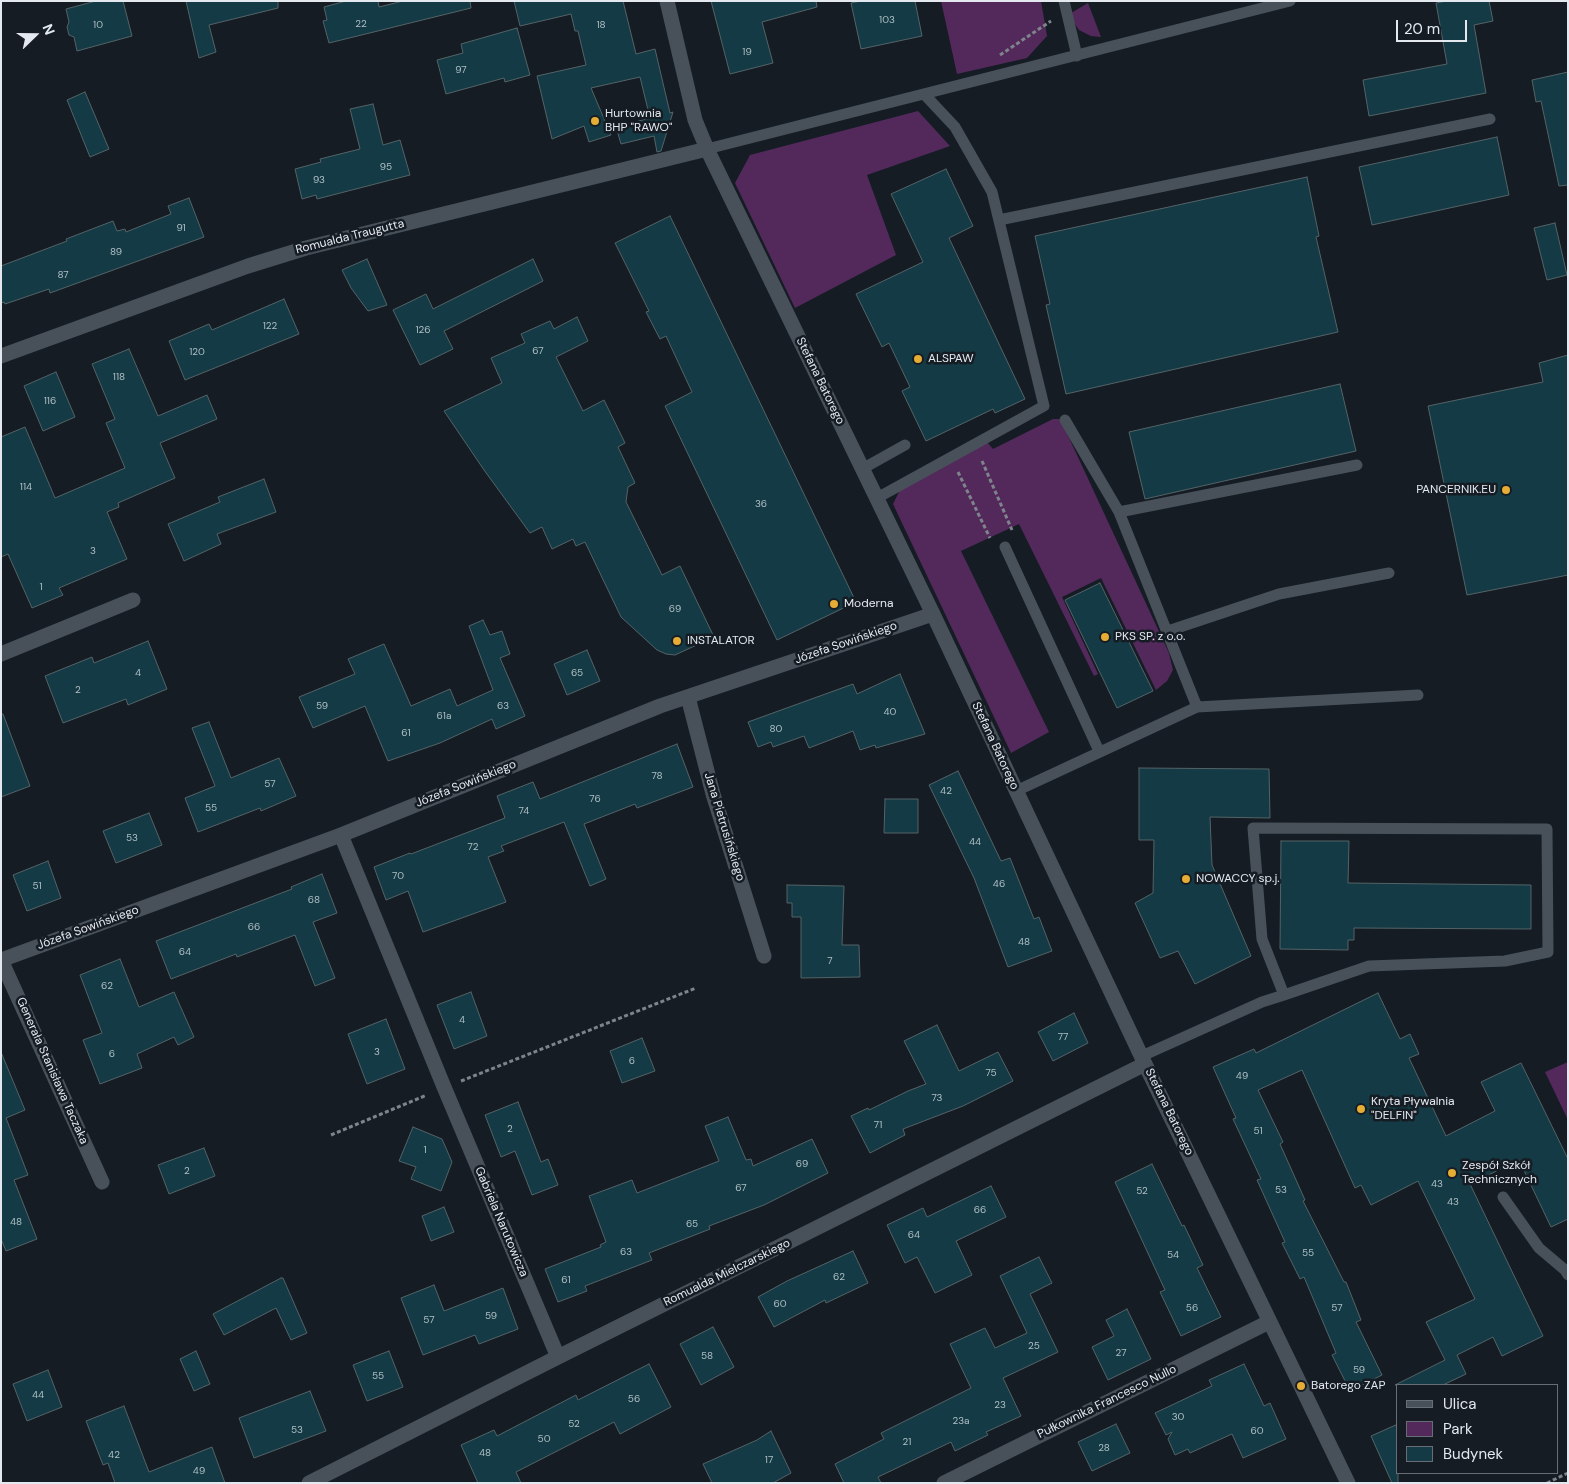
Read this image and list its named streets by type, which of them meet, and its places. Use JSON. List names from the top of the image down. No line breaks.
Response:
{"streets":{"street":["Romualda Traugutta","Stefana Batorego","Józefa Sowińskiego","Jana Pietrusińskiego","Generała Stanisława Taczaka","Gabriela Narutowicza","Romualda Mielczarskiego","Pułkownika Francesco Nullo"]},"crossings":[["Romualda Traugutta","Stefana Batorego"],["Stefana Batorego","Józefa Sowińskiego"],["Stefana Batorego","Romualda Mielczarskiego"],["Stefana Batorego","Pułkownika Francesco Nullo"],["Józefa Sowińskiego","Jana Pietrusińskiego"],["Józefa Sowińskiego","Generała Stanisława Taczaka"],["Józefa Sowińskiego","Gabriela Narutowicza"],["Gabriela Narutowicza","Romualda Mielczarskiego"]],"places":["Hurtownia BHP \"RAWO\"","ALSPAW","PANCERNIK.EU","Moderna","PKS SP. z o.o.","INSTALATOR","NOWACCY sp.j.","Kryta Pływalnia \"DELFIN\"","Zespół Szkół Technicznych","Batorego ZAP"],"house_numbers":["103","22","10","18","19","97","95","93","91","89","87","122","126","67","120","118","116","114","36","3","1","69","4","65","2","59","63","40","61a","80","61","78","57","42","76","55","74","53","44","72","70","46","51","68","66","48","64","7","62","4","77","3","6","6","75","49","73","71","2","51","1","69","2","43","67","53","52","43","66","48","65","64","63","55","54","62","61","60","56","57","59","57","25","27","58","59","55","44","56","23","30","23a","52","53","60","50","21","28","48","42","17","49"],"legend":["Ulica","Park","Budynek"],"scale_bar":"20 m","north":"right"}
